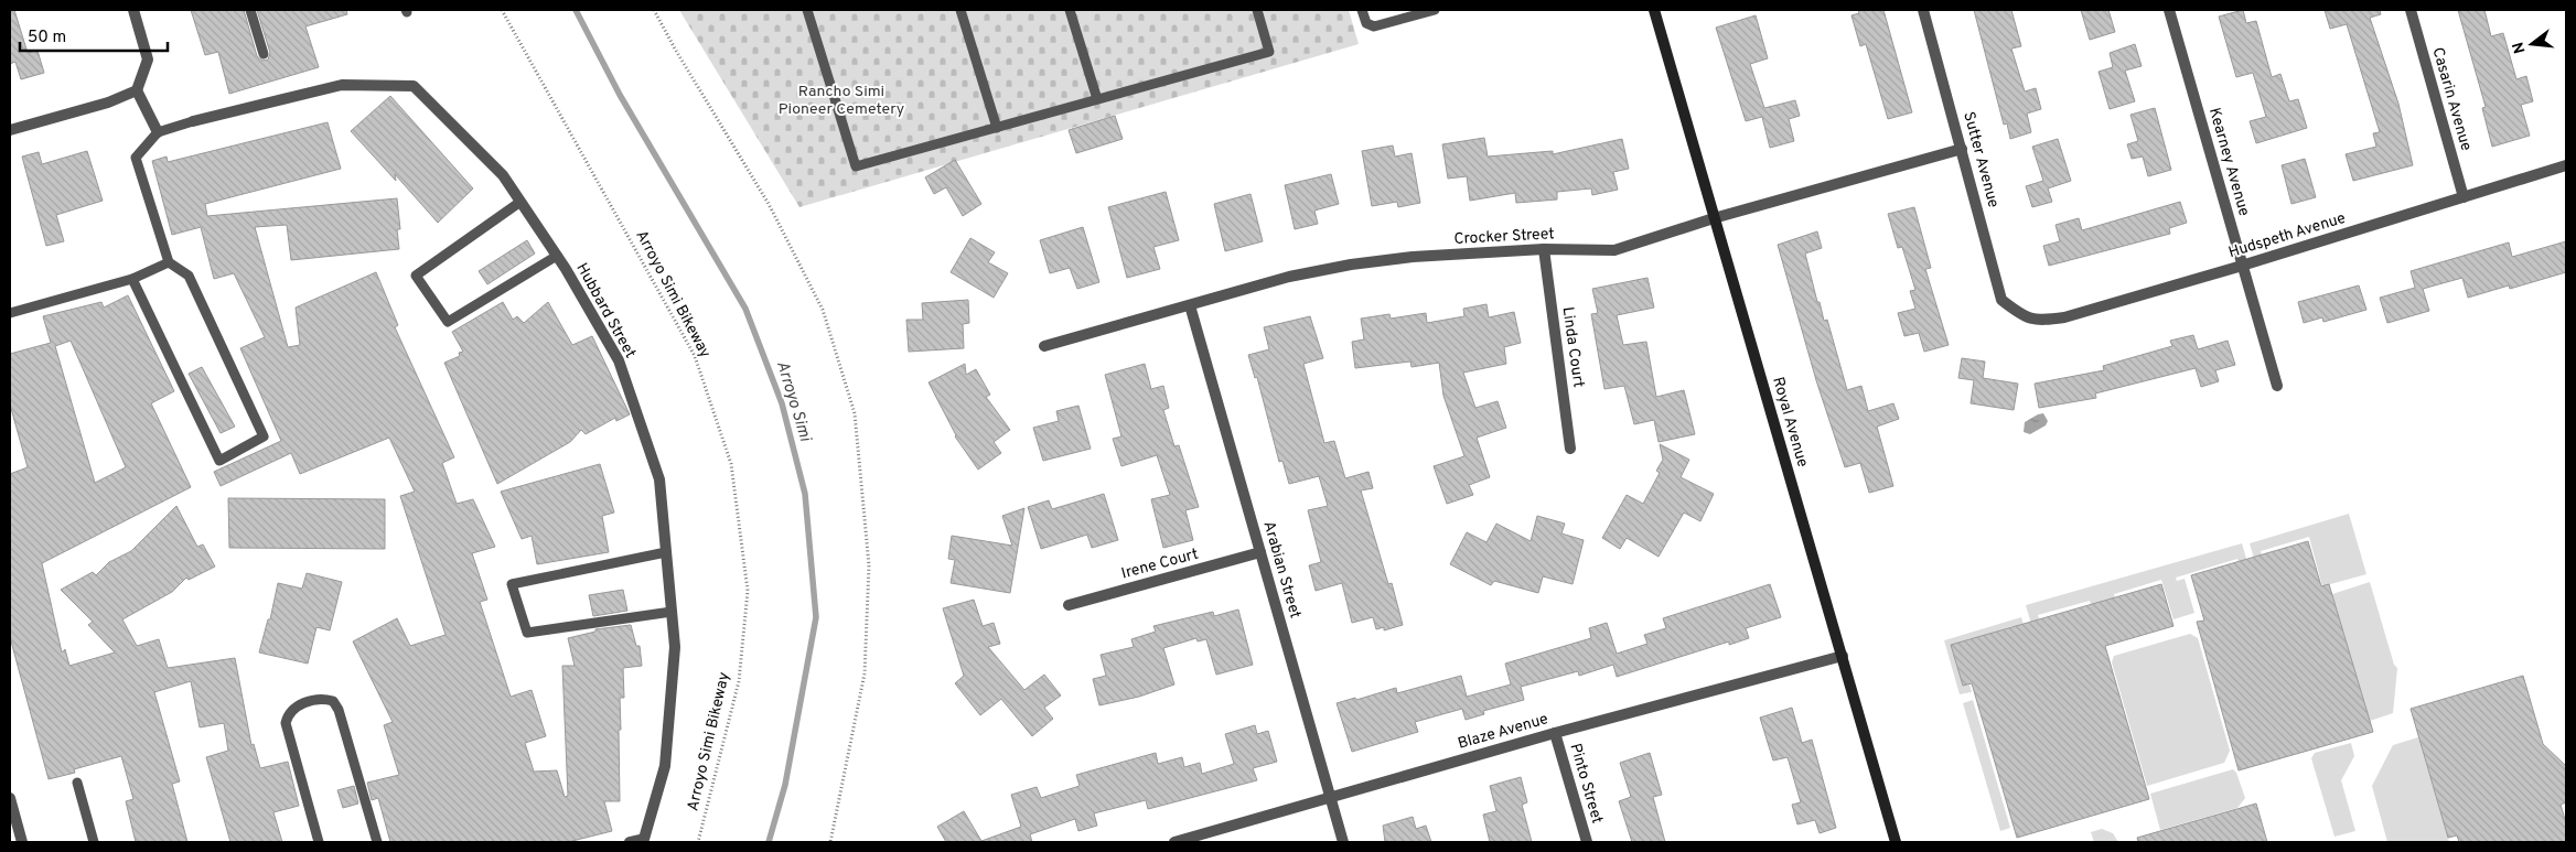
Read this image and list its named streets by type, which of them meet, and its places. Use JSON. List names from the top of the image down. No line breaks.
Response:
{"streets":{"main road":["Royal Avenue"],"street":["Casarin Avenue","Sutter Avenue","Kearney Avenue","Hudspeth Avenue","Crocker Street","Hubbard Street","Linda Court","Irene Court","Arabian Street","Blaze Avenue","Pinto Street"],"path":["Arroyo Simi Bikeway"]},"crossings":[["Casarin Avenue","Hudspeth Avenue"],["Sutter Avenue","Hudspeth Avenue"],["Sutter Avenue","Crocker Street"],["Kearney Avenue","Hudspeth Avenue"],["Crocker Street","Linda Court"],["Crocker Street","Royal Avenue"],["Crocker Street","Arabian Street"],["Royal Avenue","Blaze Avenue"],["Irene Court","Arabian Street"],["Arabian Street","Blaze Avenue"],["Blaze Avenue","Pinto Street"]],"water":["Arroyo Simi"],"parks":["Rancho Simi Pioneer Cemetery"],"scale_bar":"50 m","north":"left"}
